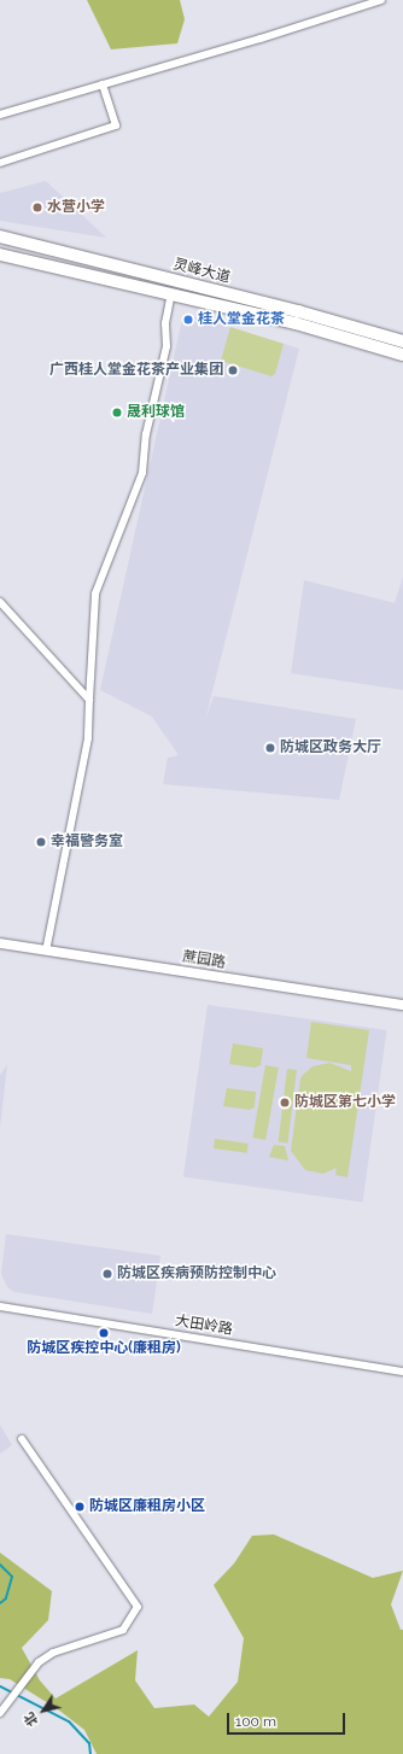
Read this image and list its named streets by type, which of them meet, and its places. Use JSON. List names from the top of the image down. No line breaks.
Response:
{"streets":{"main road":["灵峰大道"],"street":["蔗园路","大田岭路"]},"places":["水营小学","桂人堂金花茶","广西桂人堂金花茶产业集团","晟利球馆","防城区政务大厅","幸福警务室","防城区第七小学","防城区疾病预防控制中心","防城区疾控中心(廉租房)","防城区廉租房小区"],"scale_bar":"100 m","north":"bottom left"}
